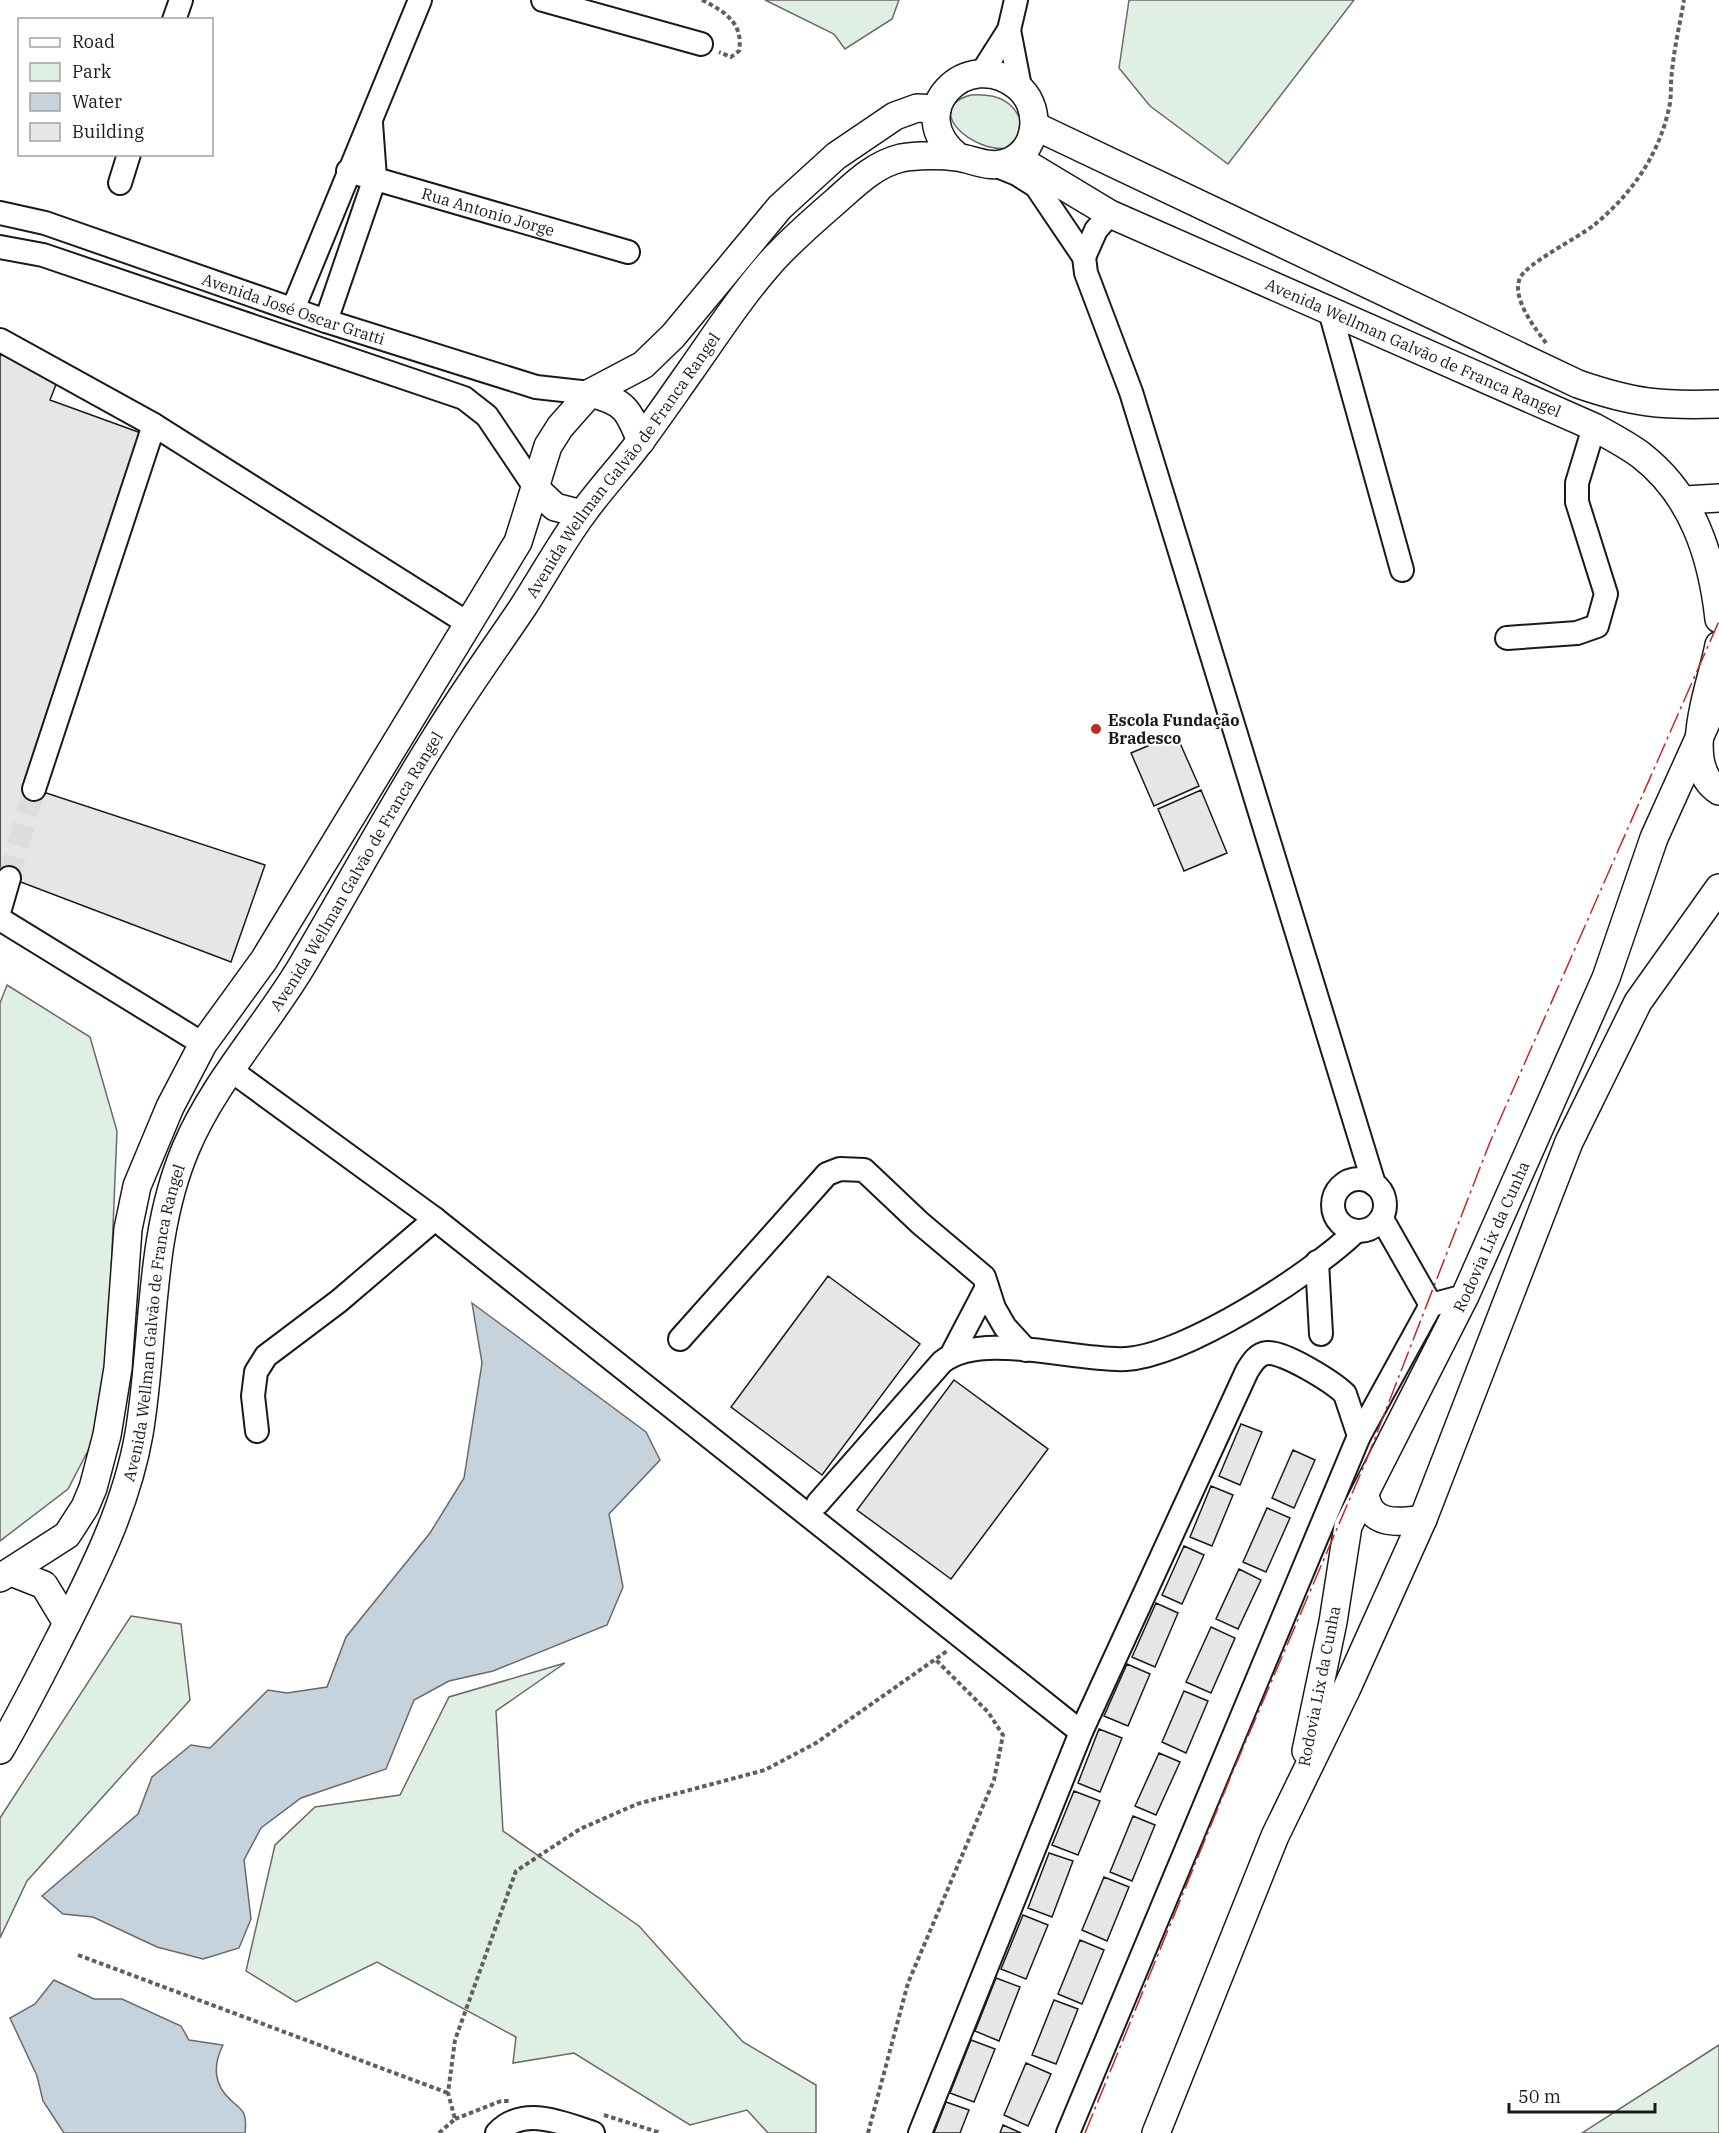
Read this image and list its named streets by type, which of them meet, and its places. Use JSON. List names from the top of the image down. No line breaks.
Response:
{"streets":{"main road":["Avenida Wellman Galvão de Franca Rangel","Rodovia Lix da Cunha"],"street":["Rua Antonio Jorge","Avenida José Oscar Gratti"]},"crossings":[["Avenida José Oscar Gratti","Avenida Wellman Galvão de Franca Rangel"]],"places":["Escola Fundação Bradesco"],"legend":["Road","Park","Water","Building"],"scale_bar":"50 m"}
